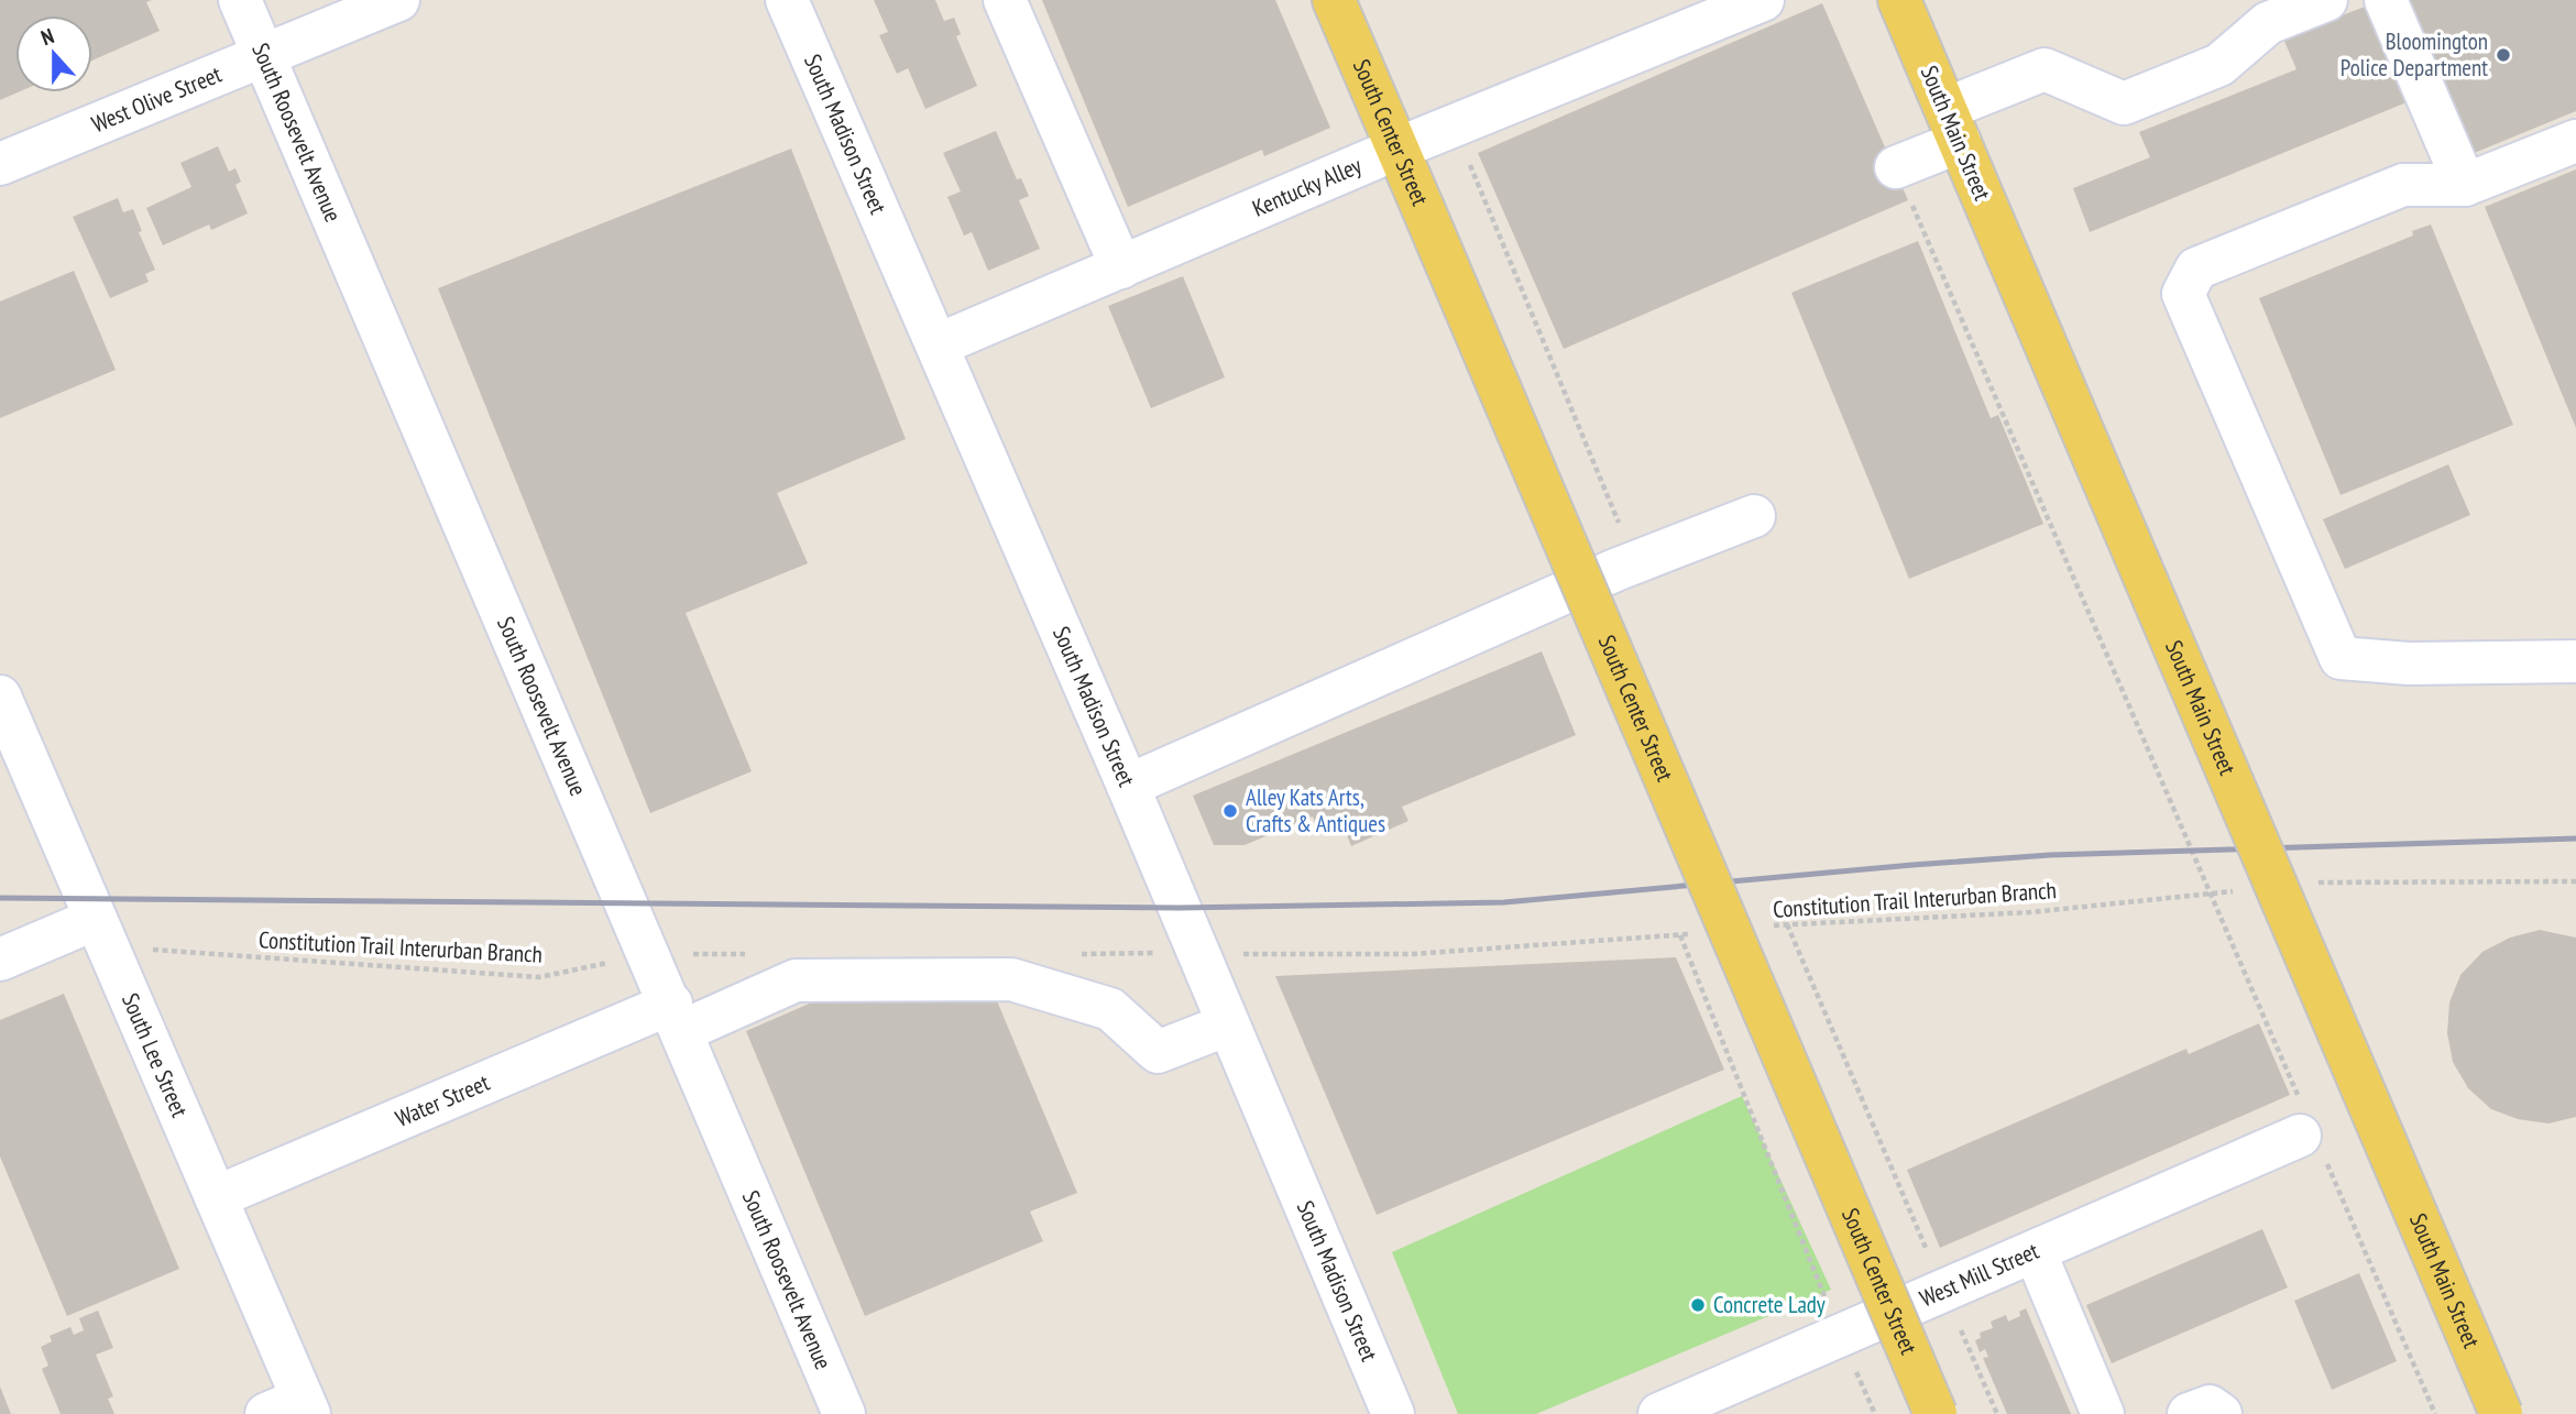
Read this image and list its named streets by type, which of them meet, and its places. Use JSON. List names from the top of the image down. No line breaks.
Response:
{"streets":{"main road":["South Center Street","South Main Street"],"street":["West Olive Street","South Roosevelt Avenue","South Madison Street","Kentucky Alley","South Lee Street","Water Street","West Mill Street"],"path":["Constitution Trail Interurban Branch"]},"crossings":[["West Olive Street","South Roosevelt Avenue"],["South Roosevelt Avenue","Constitution Trail Interurban Branch"],["South Roosevelt Avenue","Water Street"],["South Madison Street","Kentucky Alley"],["South Madison Street","Water Street"],["South Center Street","Kentucky Alley"],["Constitution Trail Interurban Branch","South Lee Street"],["South Lee Street","Water Street"]],"places":["Bloomington Police Department","Alley Kats Arts, Crafts & Antiques","Concrete Lady"],"north":"top"}
